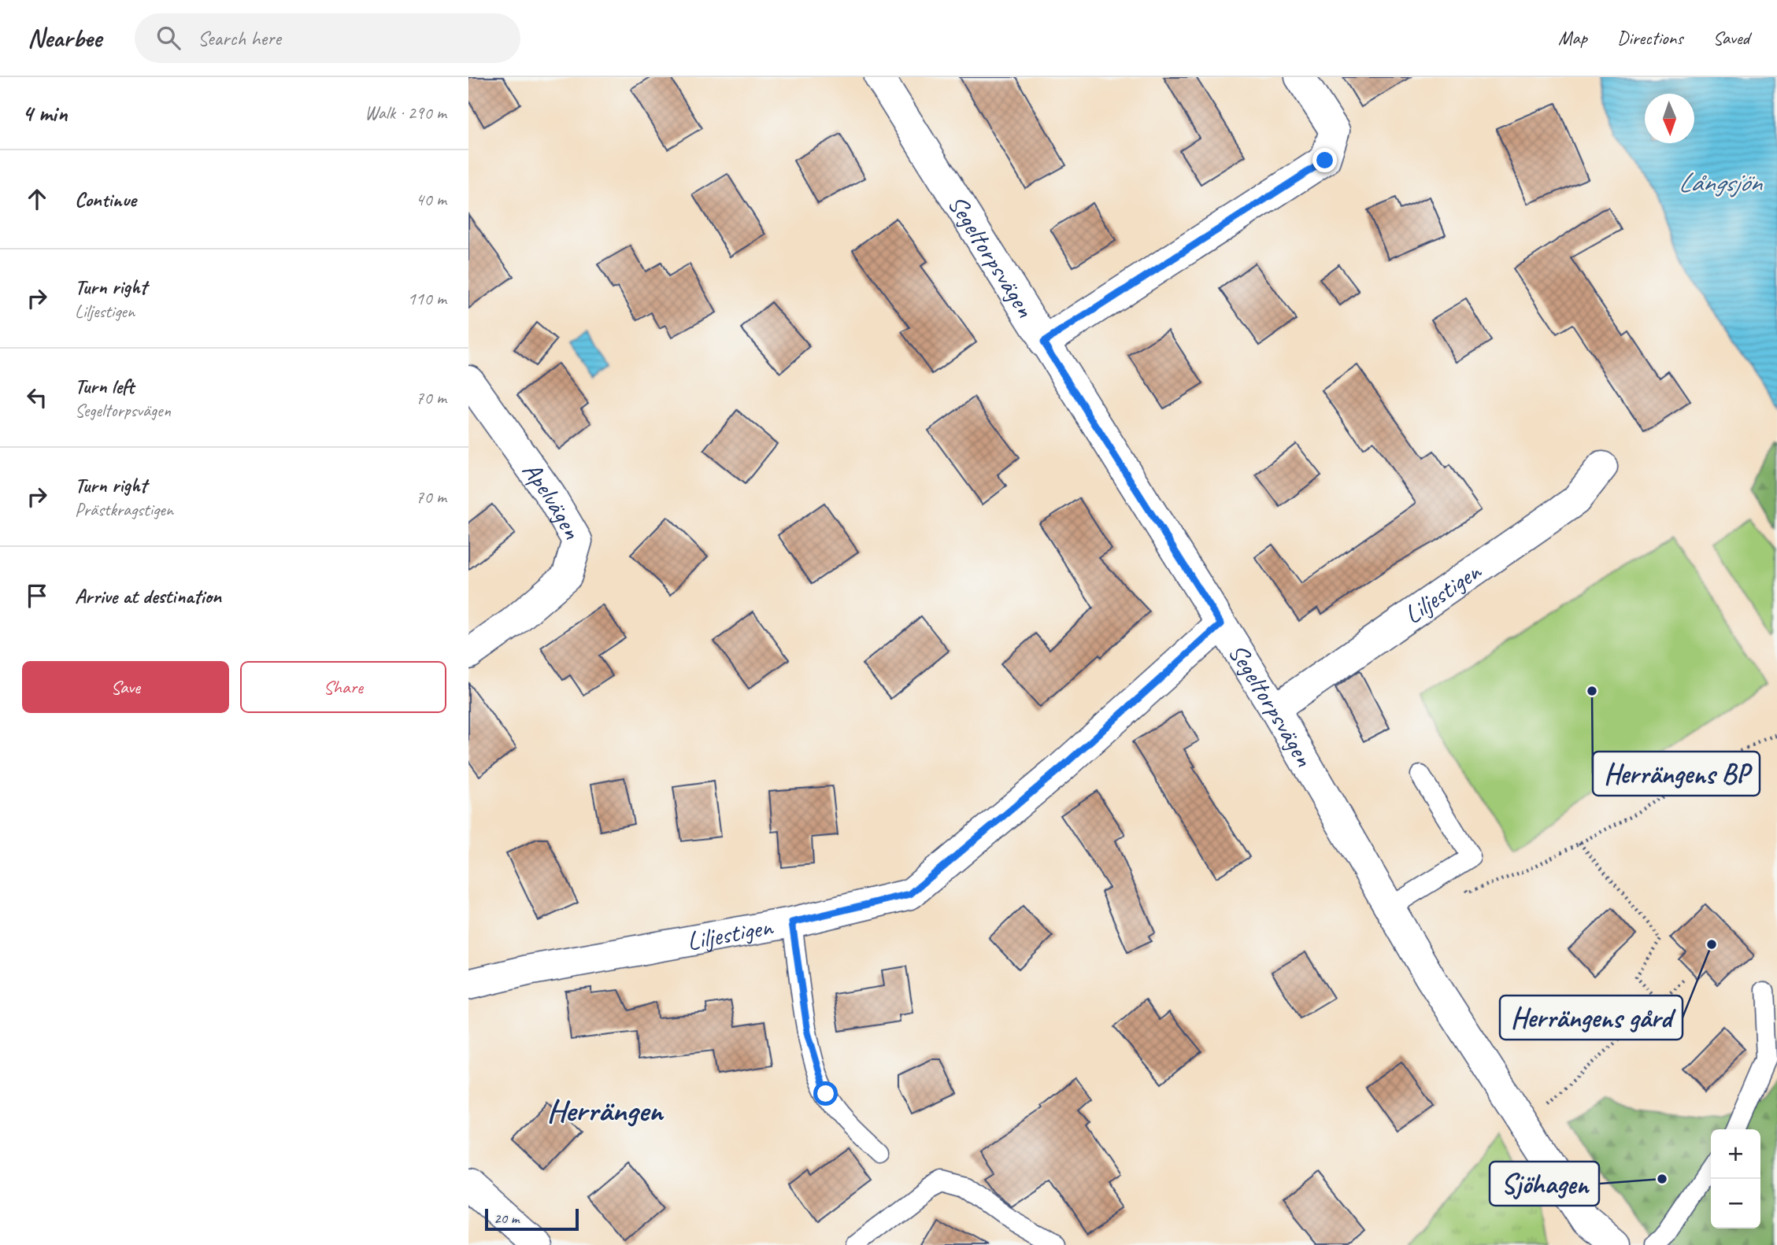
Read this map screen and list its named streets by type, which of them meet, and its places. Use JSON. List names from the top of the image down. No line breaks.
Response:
{"streets":{"street":["Segeltorpsvägen","Apelvägen","Liljestigen"]},"crossings":[["Segeltorpsvägen","Liljestigen"]],"districts":["Herrängen"],"water":["Långsjön"],"places":["Herrängens BP","Herrängens gård","Sjöhagen"],"scale_bar":"20 m","north":"bottom","page":{"header":"Nearbee","search":"Search here","nav":["Map","Directions","Saved"],"heading":["4 min","Walk · 290 m"],"list":[["Continue","40 m"],["Turn right","Liljestigen","110 m"],["Turn left","Segeltorpsvägen","70 m"],["Turn right","Prästkragstigen","70 m"],"Arrive at destination"],"buttons":["Save","Share"],"map_buttons":["+","−"],"scale":"20 m"}}
